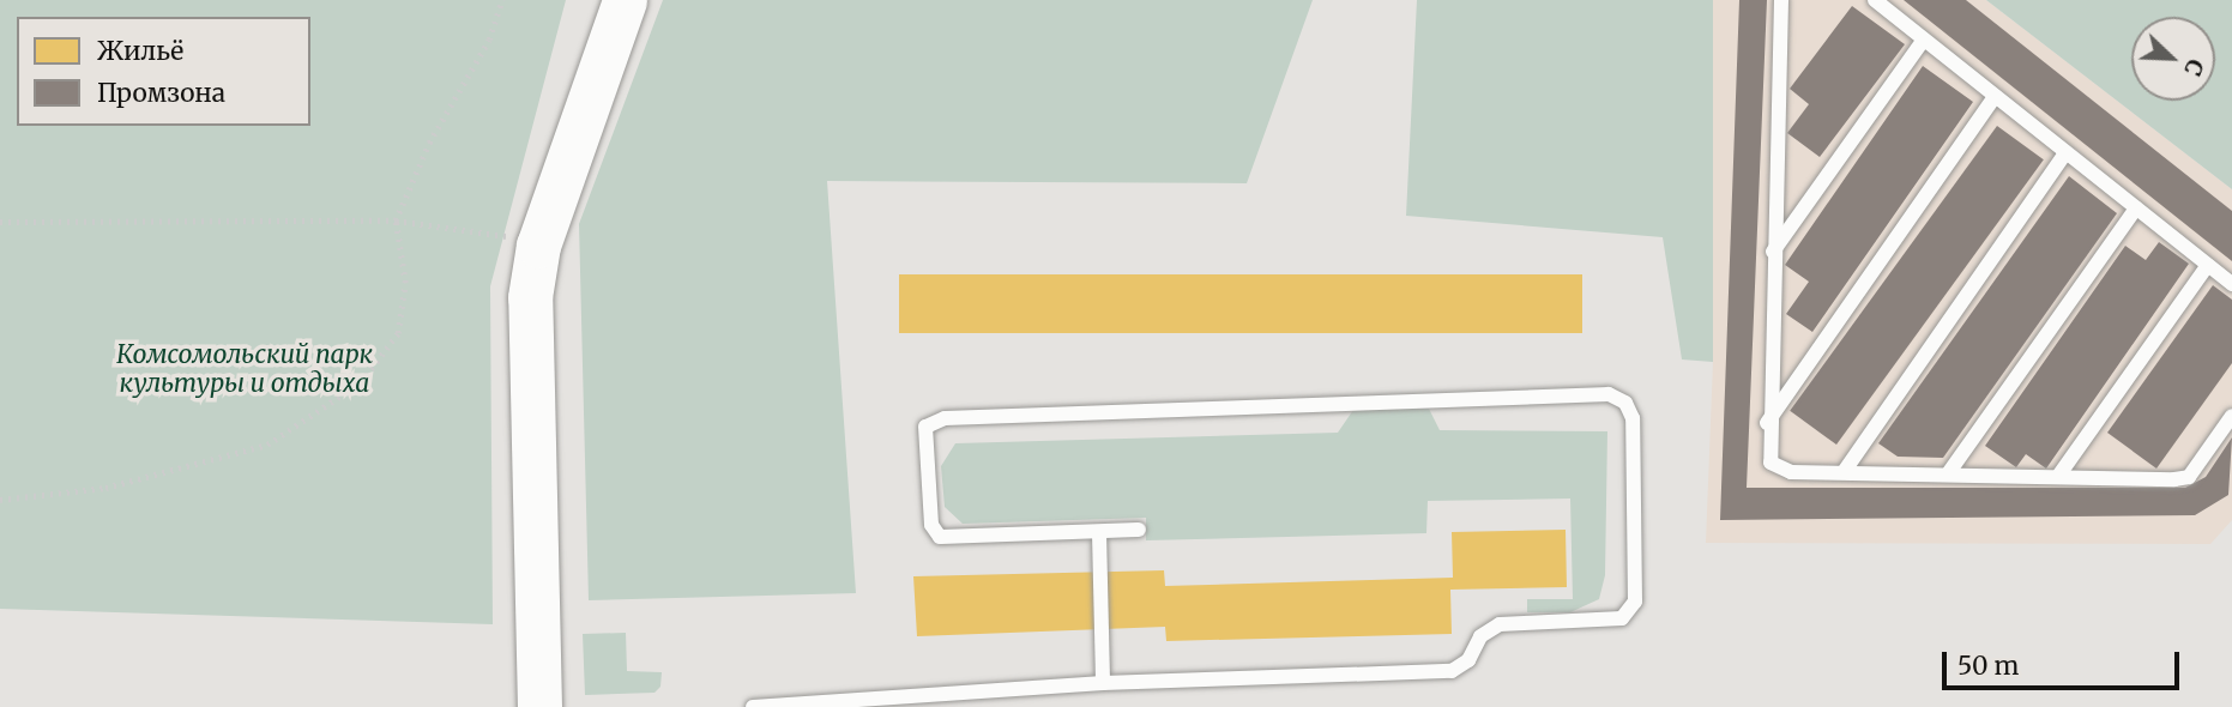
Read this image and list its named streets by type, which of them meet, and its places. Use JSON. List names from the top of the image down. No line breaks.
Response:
{"parks":["Комсомольский парк культуры и отдыха"],"legend":["Жильё","Промзона"],"scale_bar":"50 m","north":"bottom right"}
